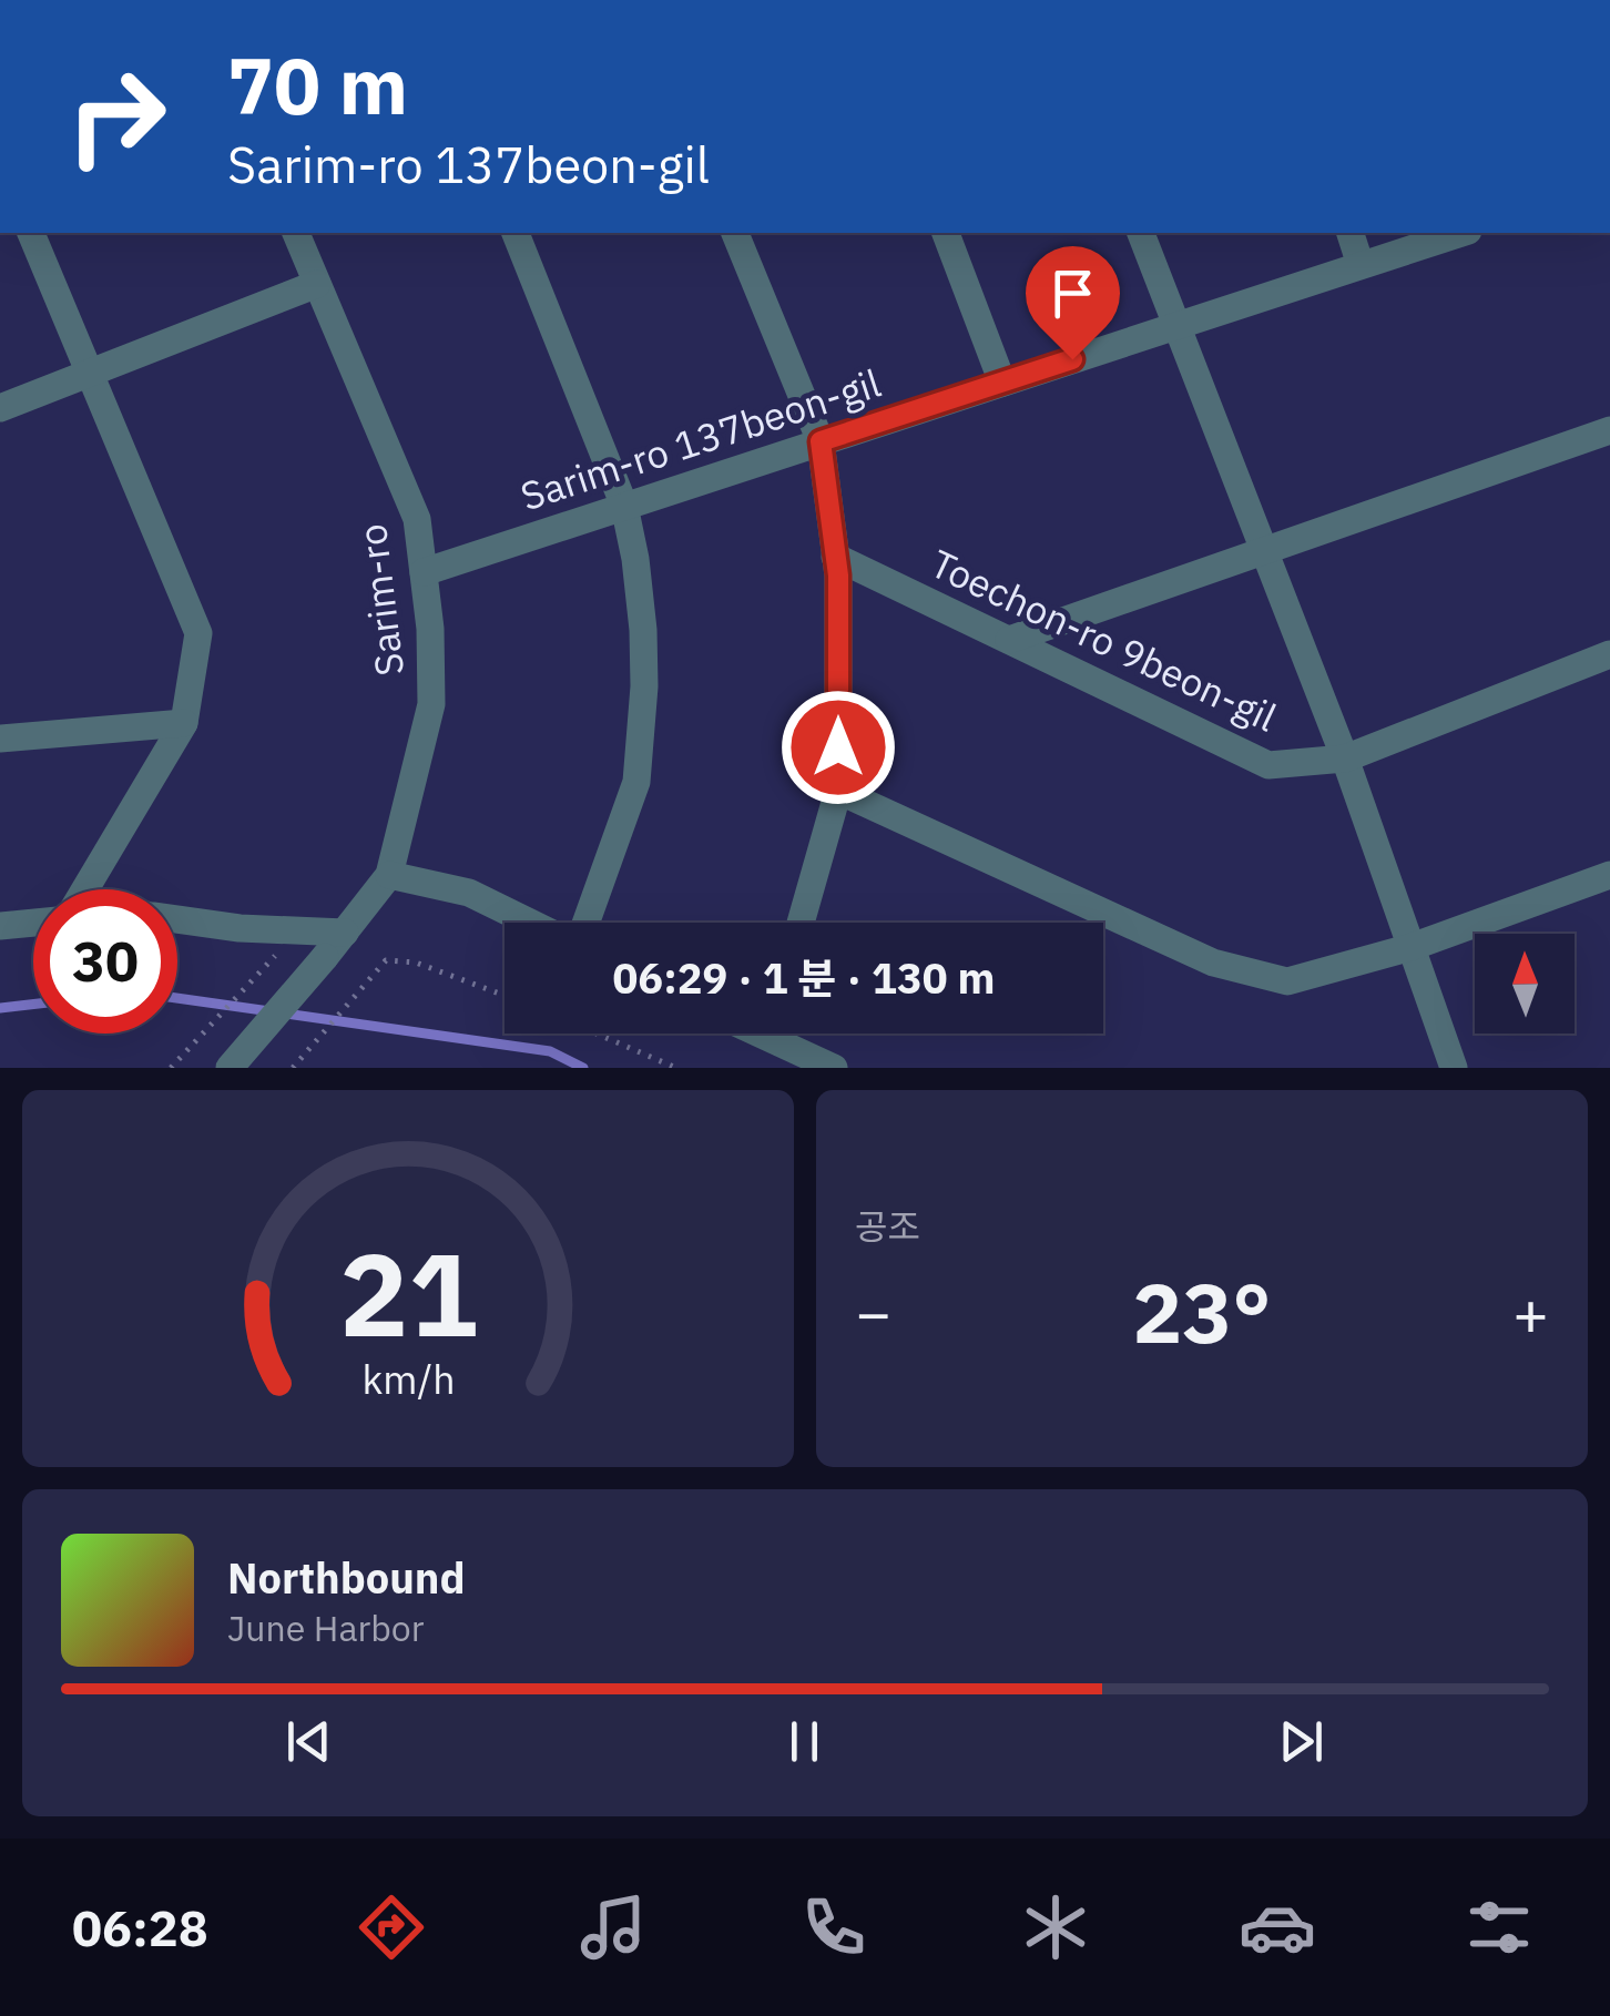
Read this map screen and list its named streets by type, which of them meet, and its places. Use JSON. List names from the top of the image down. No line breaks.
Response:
{"streets":{"street":["Sarim-ro 137beon-gil","Sarim-ro","Toechon-ro 9beon-gil"]},"crossings":[["Sarim-ro 137beon-gil","Sarim-ro"]],"north":"top","page":{"turn":["70 m","Sarim-ro 137beon-gil"],"limit":"30","trip":"06:29 · 1 분 · 130 m","tile":"공조","heat":["−","23°","+"],"song":["Northbound","June Harbor"],"tabs":"06:28","gauge":["21","km/h"]}}
